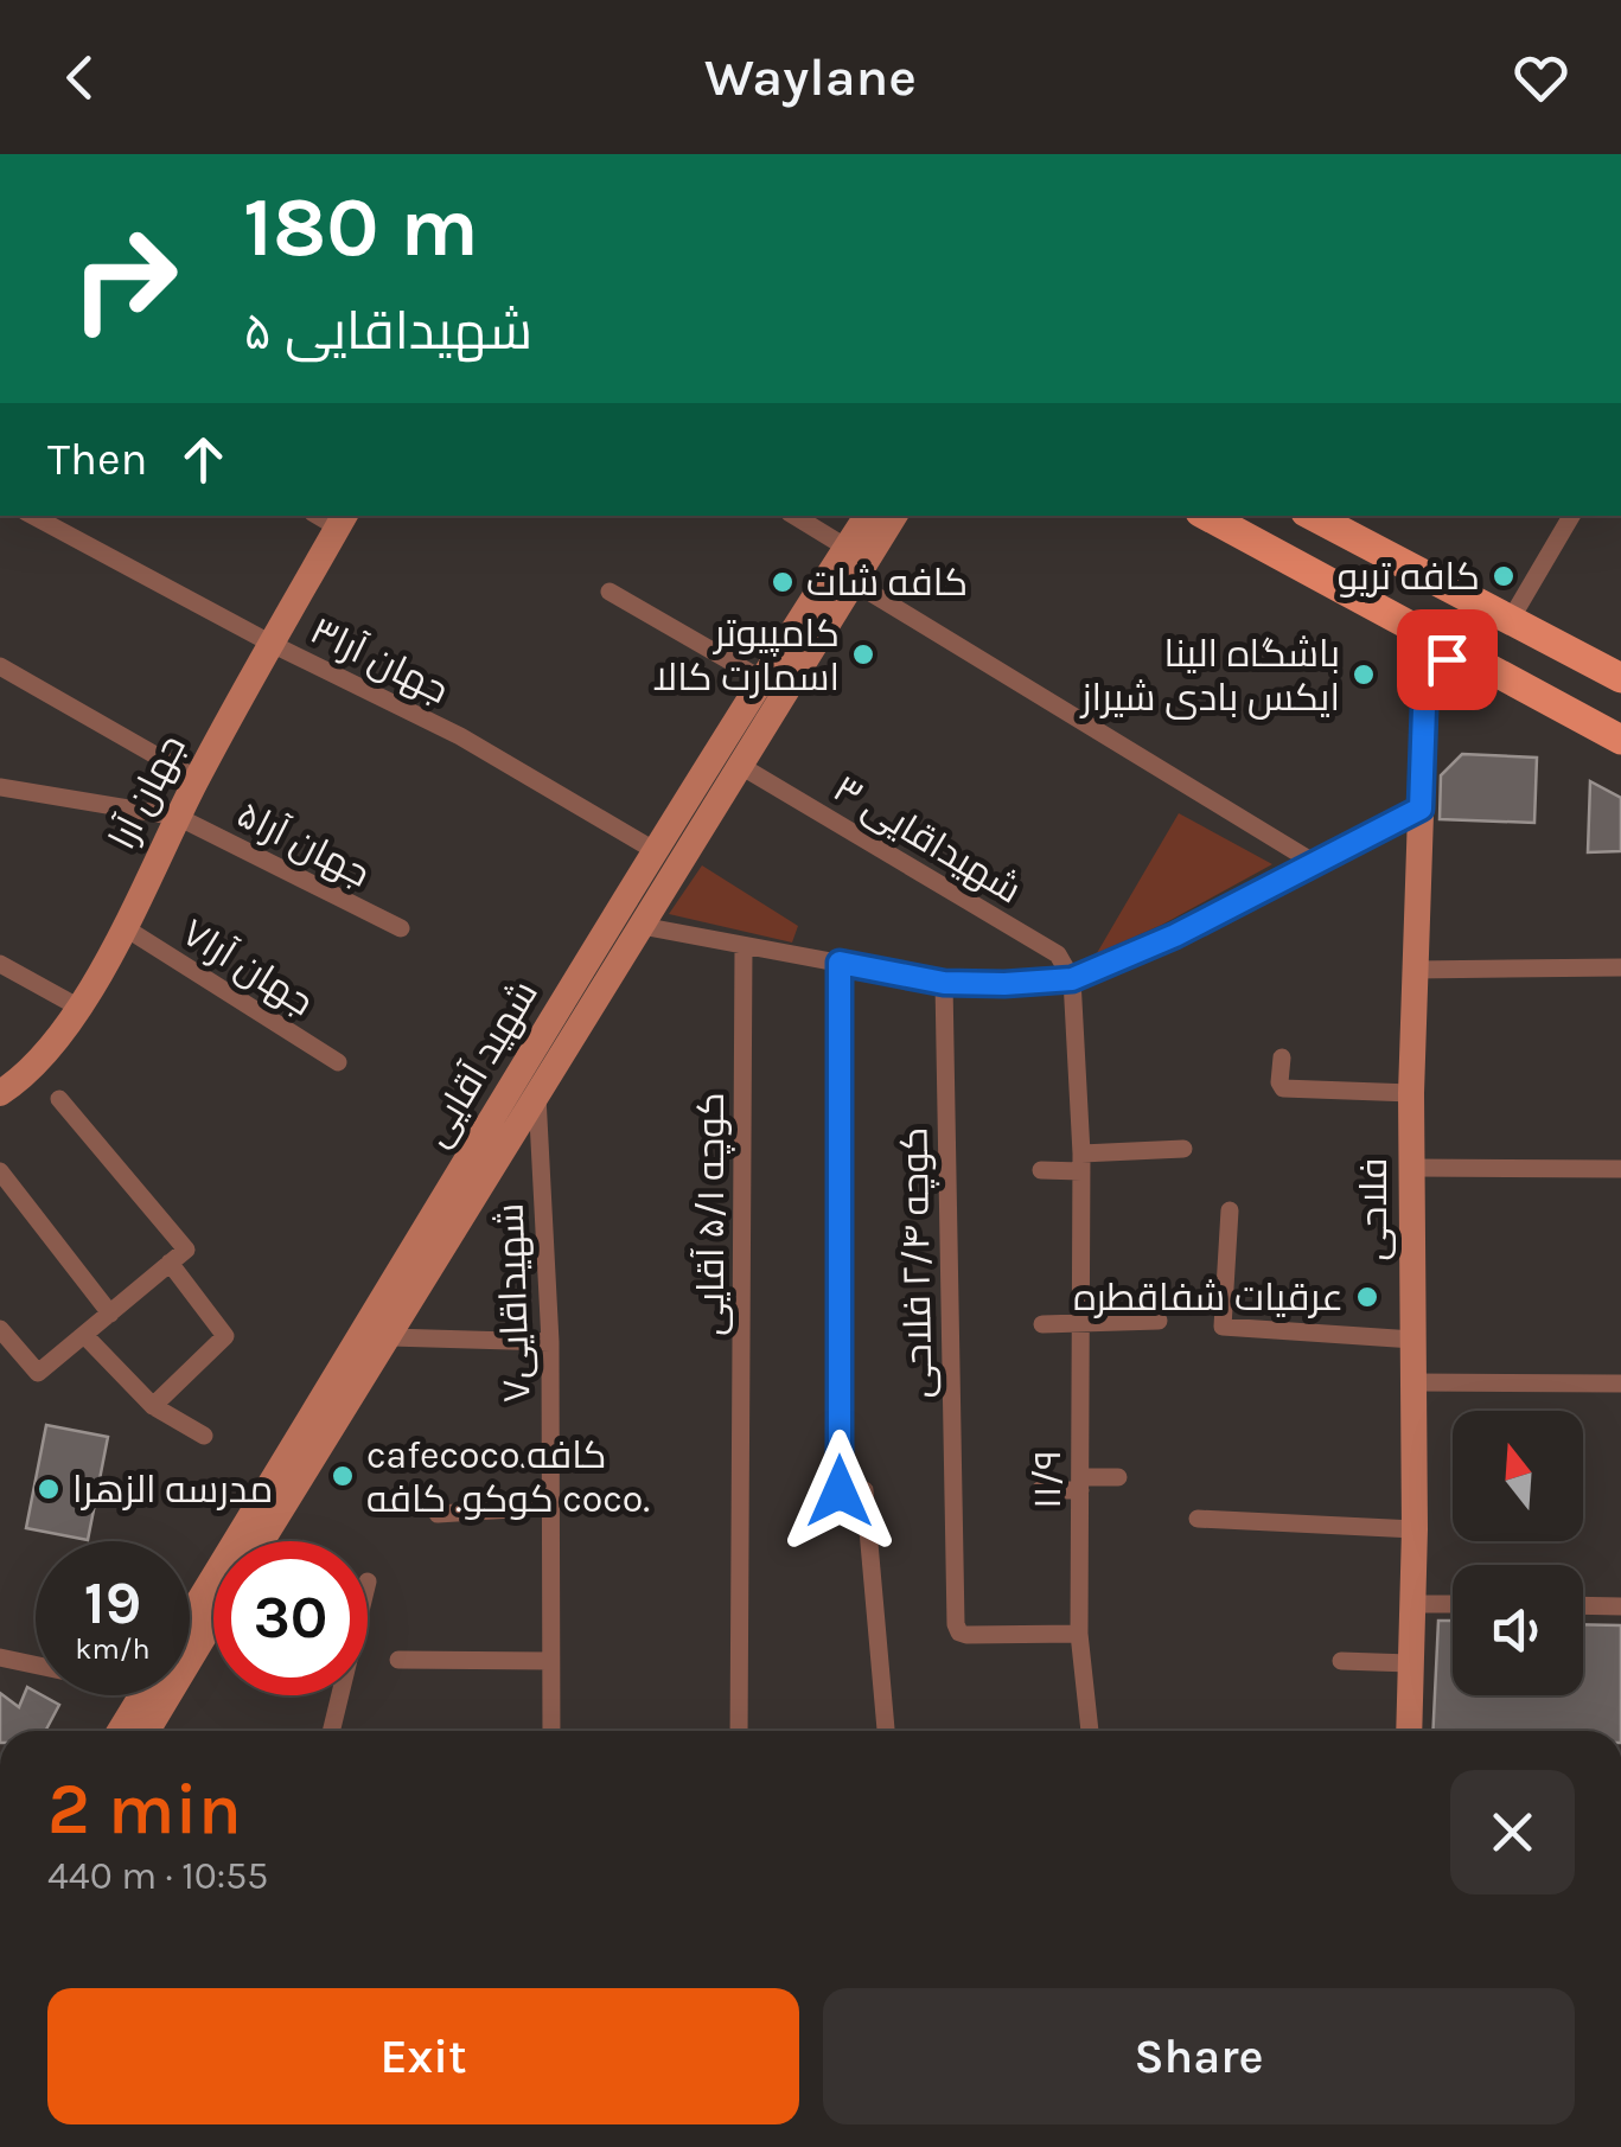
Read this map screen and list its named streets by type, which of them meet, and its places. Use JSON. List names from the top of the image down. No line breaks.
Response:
{"streets":{"main road":["جهان آرا","شهید آقایی","فلاحی"],"street":["جهان آرا۳","۳ شهیداقایی","جهان آرا۵","جهان آرا۷","کوچه ۵/۱ آقایی","کوچه ۲/۴ فلاحی","شهیداقایی۷","۱۱/۹"]},"crossings":[["جهان آرا۳","جهان آرا"],["جهان آرا۳","شهید آقایی"],["جهان آرا","جهان آرا۵"],["جهان آرا","جهان آرا۷"],["۳ شهیداقایی","شهید آقایی"],["۳ شهیداقایی","۱۱/۹"],["شهید آقایی","شهیداقایی۷"],["کوچه ۲/۴ فلاحی","۱۱/۹"]],"places":["کافه تریو","کافه شات","کامپیوتر اسمارت کالا","باشگاه الینا ایکس بادی شیراز","عرقیات شفاقطره","cafecoco.کافه کوکو. کافه coco.","مدرسه الزهرا"],"north":"top","page":{"header":"Waylane","turn":["180 m","۵ شهیداقایی"],"then":"Then","speed":"19 km/h","limit":"30","heading":["2 min","440 m · 10:55"],"buttons":["Exit","Share"]}}
